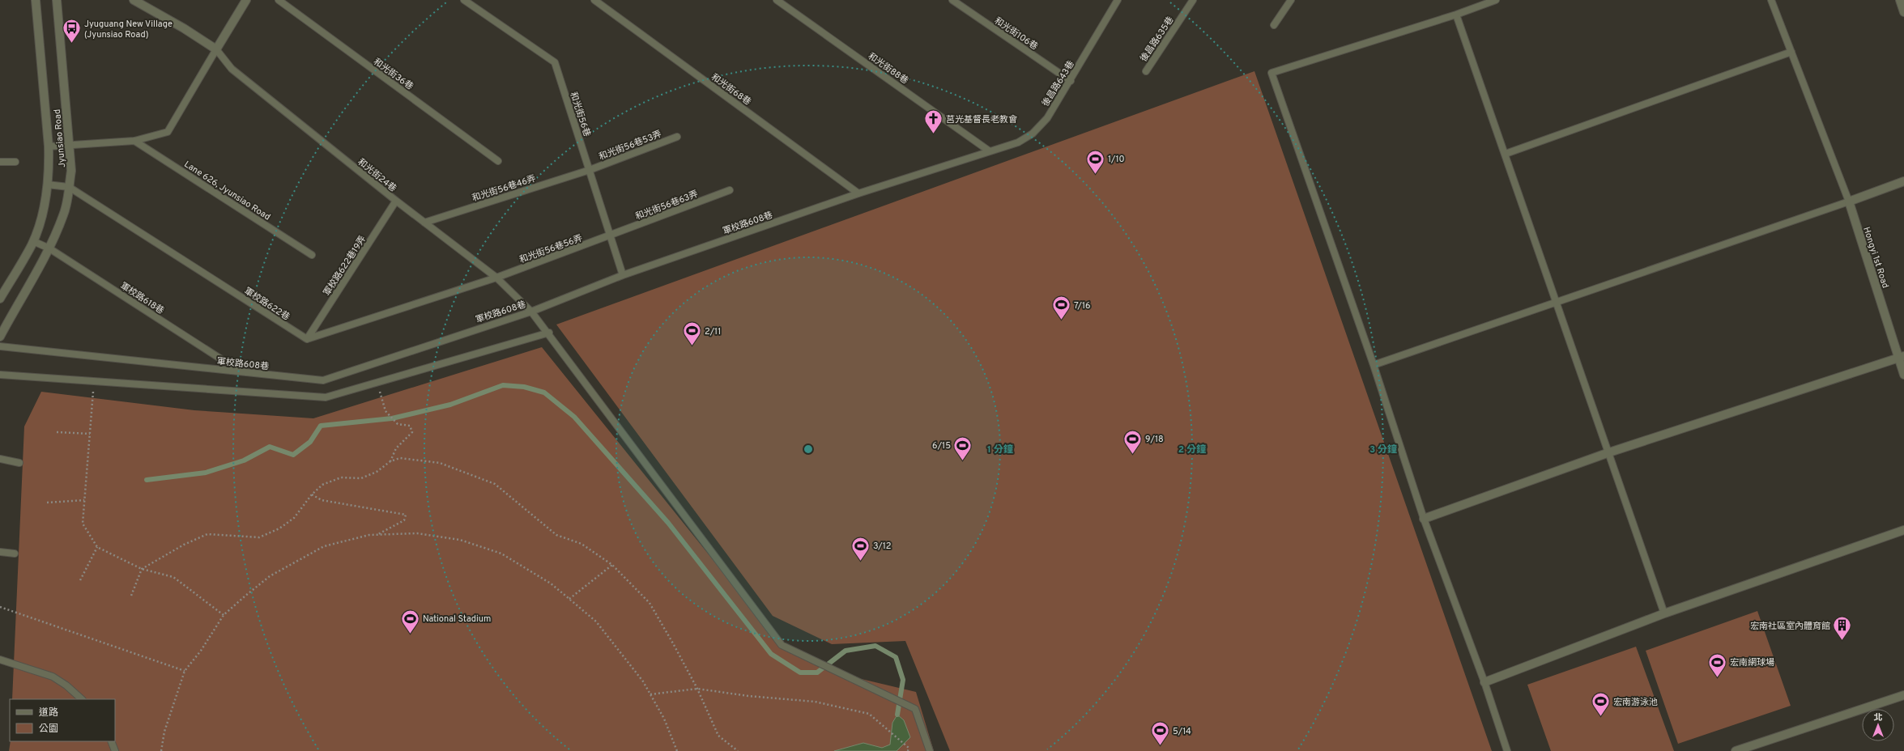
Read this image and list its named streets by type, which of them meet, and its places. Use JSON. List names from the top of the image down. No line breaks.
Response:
{"streets":{"street":["Jyunsiao Road","Hongyi 1st Road"],"lane":["和光街106巷","後昌路635巷","和光街88巷","和光街36巷","後昌路643巷","和光街68巷","和光街56巷","和光街56巷53弄","和光街24巷","和光街56巷46弄","Lane 626, Jyunsiao Road","和光街56巷63弄","軍校路608巷","和光街56巷56弄","軍校路622巷19弄","軍校路618巷","軍校路622巷"]},"crossings":[["和光街106巷","後昌路643巷"],["和光街88巷","後昌路643巷"],["和光街88巷","軍校路608巷"],["後昌路643巷","軍校路608巷"],["和光街68巷","軍校路608巷"],["和光街56巷","和光街56巷53弄"],["和光街56巷","和光街56巷46弄"],["和光街56巷","和光街56巷63弄"],["和光街56巷","軍校路608巷"],["和光街56巷","和光街56巷56弄"],["Jyunsiao Road","軍校路618巷"],["Jyunsiao Road","軍校路622巷"],["和光街56巷53弄","和光街56巷46弄"],["和光街24巷","和光街56巷46弄"],["和光街24巷","軍校路608巷"],["和光街24巷","和光街56巷56弄"],["和光街24巷","軍校路622巷19弄"],["和光街56巷63弄","和光街56巷56弄"],["軍校路608巷","軍校路618巷"],["軍校路622巷19弄","軍校路622巷"]],"places":{"bus stop":["Jyuguang New Village (Jyunsiao Road)"],"church":["莒光基督長老教會"],"sports":["1/10","7/16","2/11","9/18","6/15","3/12","National Stadium","宏南網球場","宏南游泳池","5/14"],"building":["宏南社區室內體育館"]},"legend":["道路","公園"],"north":"top","rings":["1 分鐘","2 分鐘","3 分鐘"]}
